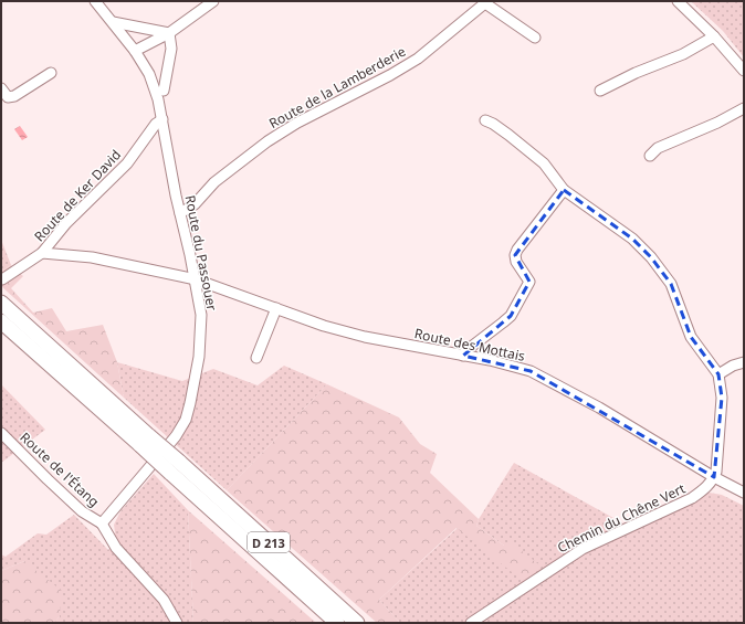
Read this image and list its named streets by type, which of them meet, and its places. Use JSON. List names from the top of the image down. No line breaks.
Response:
{"streets":{"highway":["D 213"],"street":["Route de la Lamberderie","Route de Ker David","Route du Passouer","Route des Mottais","Route de l'Étang","Chemin du Chêne Vert"]},"crossings":[["Route de la Lamberderie","Route du Passouer"],["Route de Ker David","Route du Passouer"],["Route de Ker David","Route des Mottais"],["Route du Passouer","Route des Mottais"],["Route du Passouer","Route de l'Étang"],["Route des Mottais","Chemin du Chêne Vert"]]}
